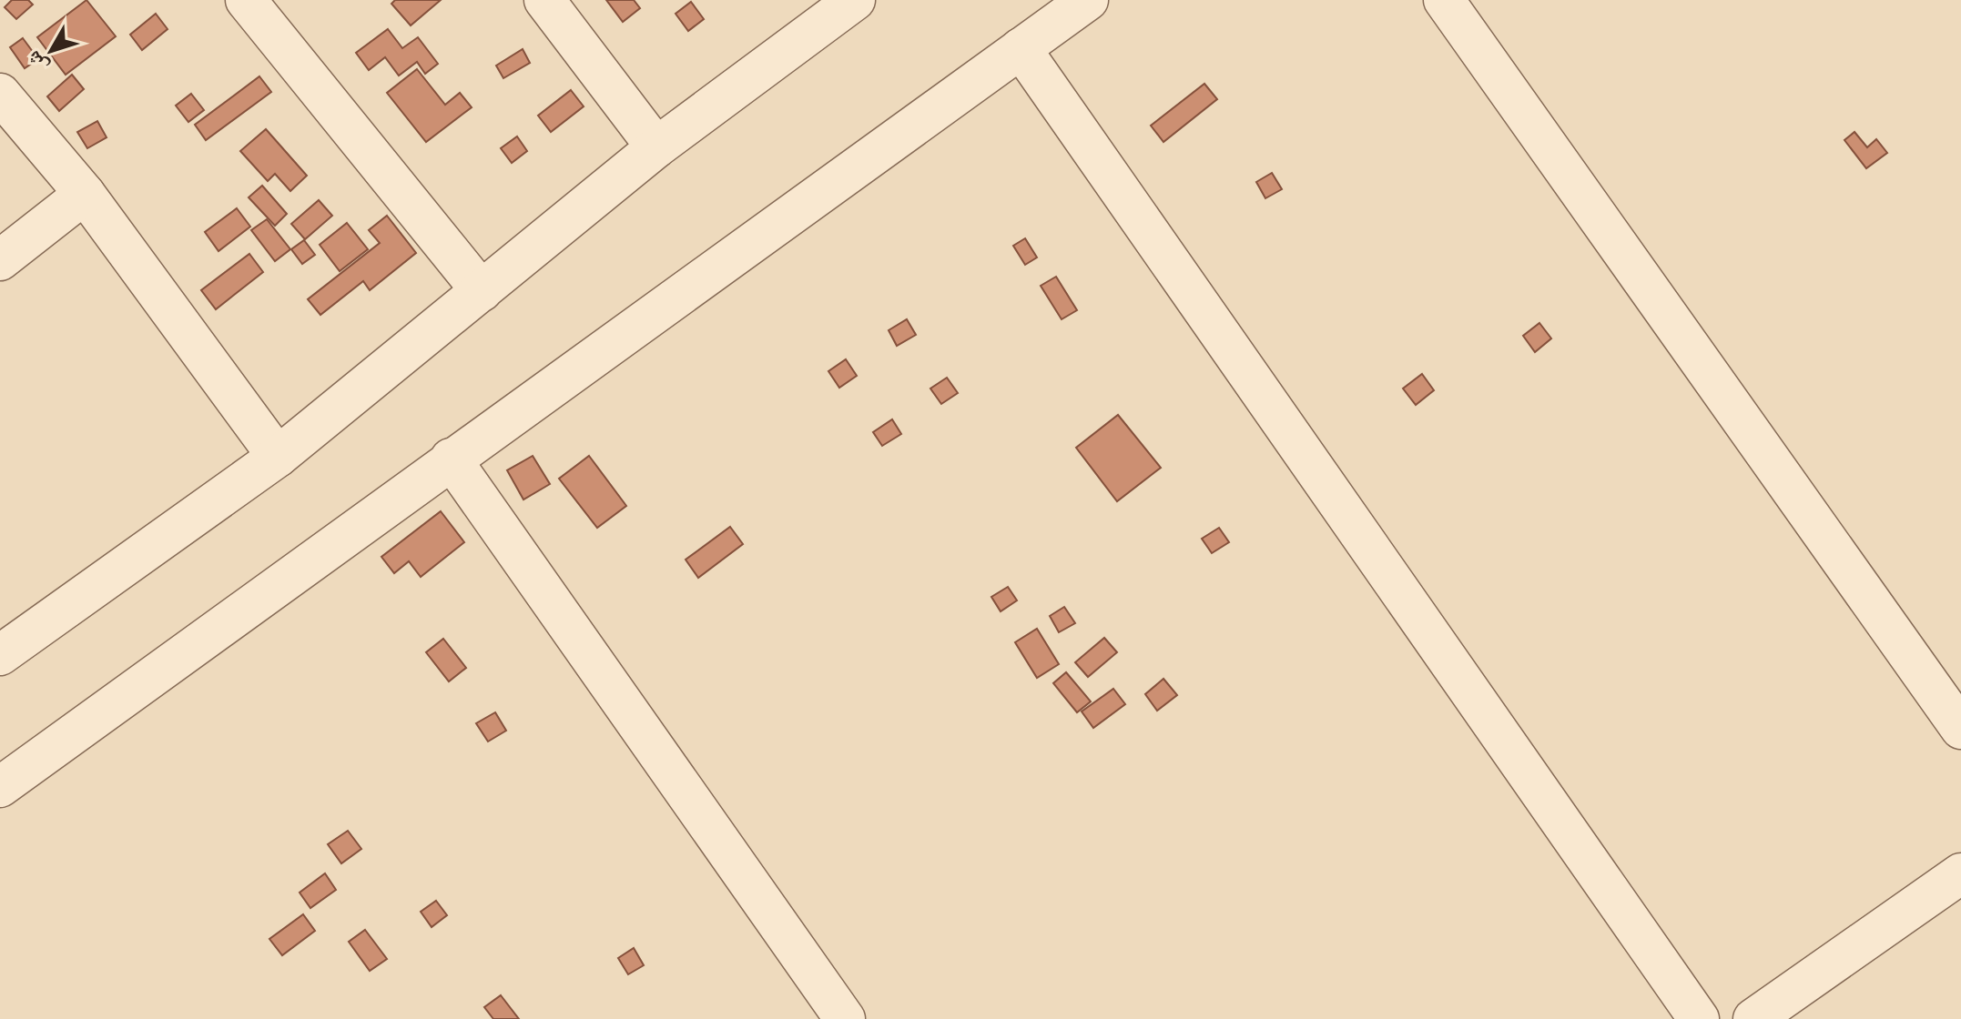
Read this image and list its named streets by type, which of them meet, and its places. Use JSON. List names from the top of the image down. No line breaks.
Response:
{"north":"bottom left"}
